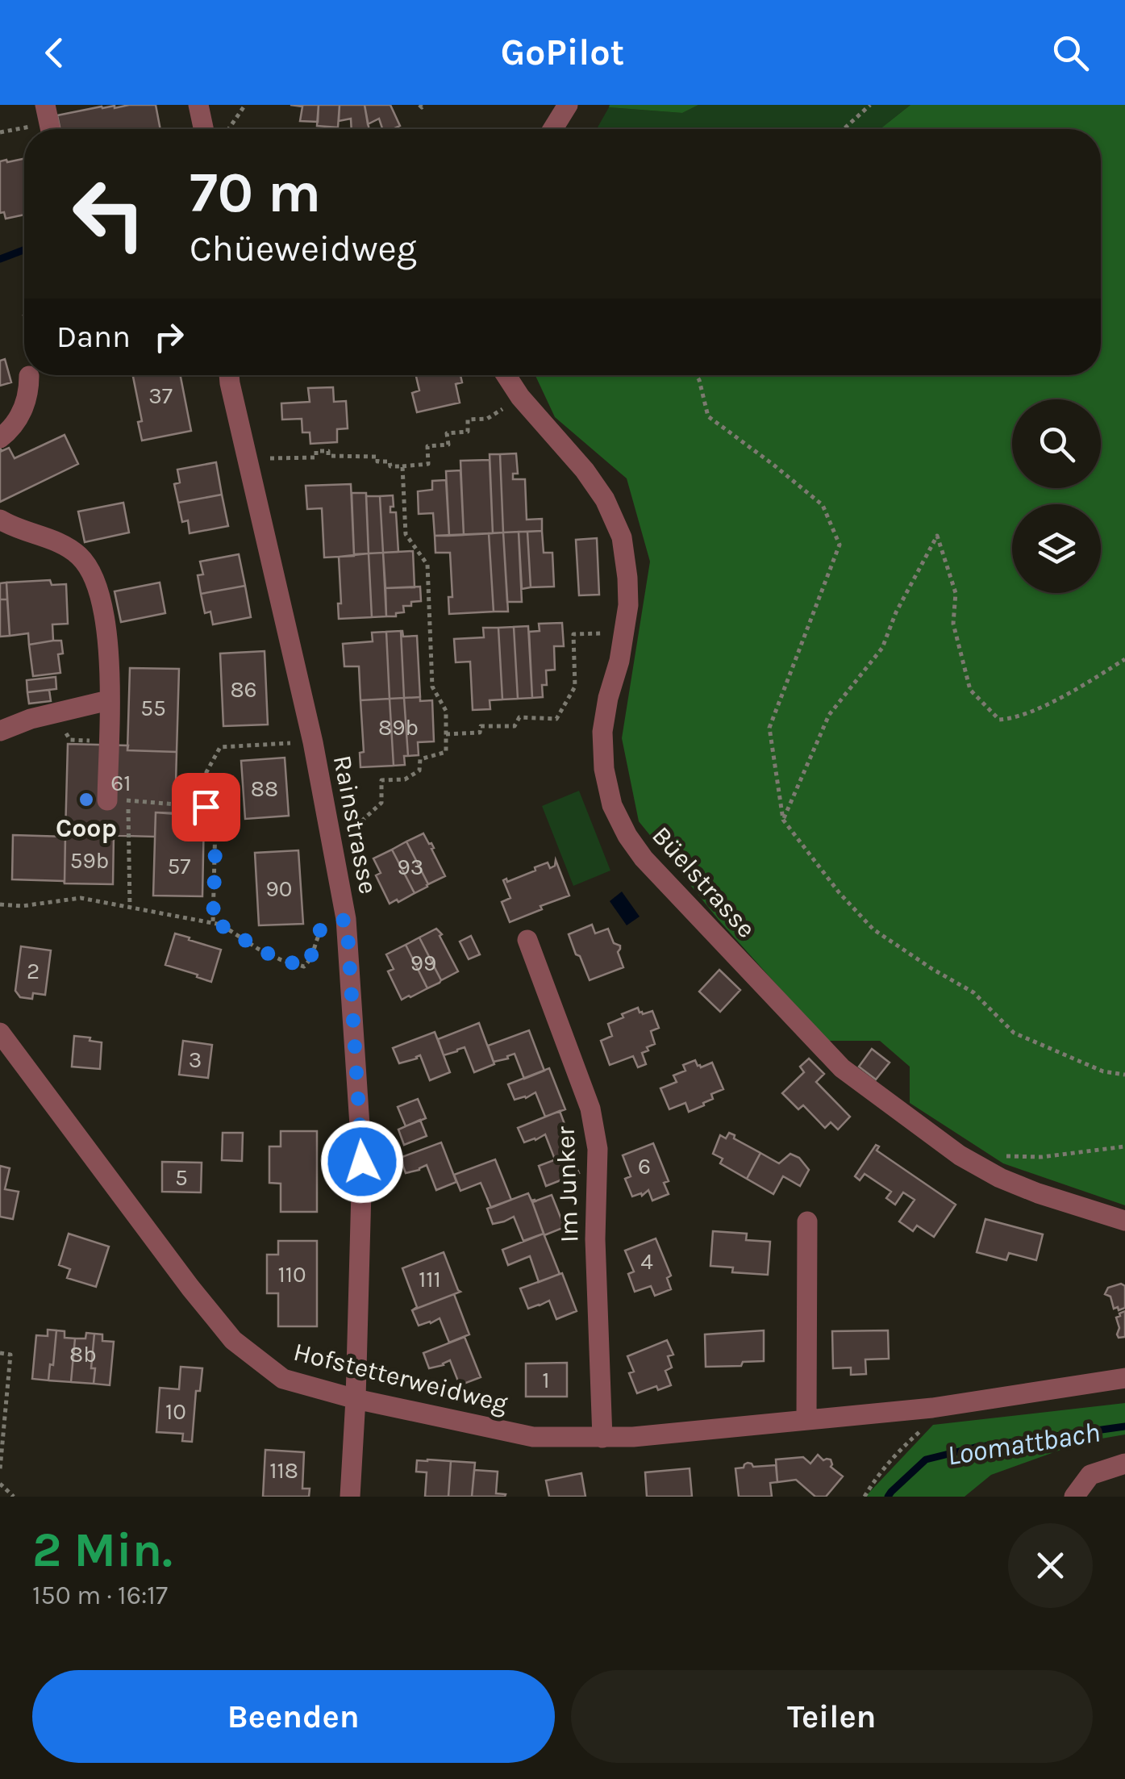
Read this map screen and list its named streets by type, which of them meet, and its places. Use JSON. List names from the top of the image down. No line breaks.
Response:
{"streets":{"street":["Rainstrasse","Büelstrasse","Im Junker","Hofstetterweidweg"]},"crossings":[["Rainstrasse","Hofstetterweidweg"],["Im Junker","Hofstetterweidweg"]],"water":["Loomattbach"],"places":["Coop"],"house_numbers":["37","86","55","89b","61","88","59b","57","93","90","99","2","3","6","5","4","110","111","8b","1","10","118"],"page":{"header":"GoPilot","turn":["70 m","Chüeweidweg"],"then":"Dann","heading":["2 Min.","150 m · 16:17"],"buttons":["Beenden","Teilen"]}}
